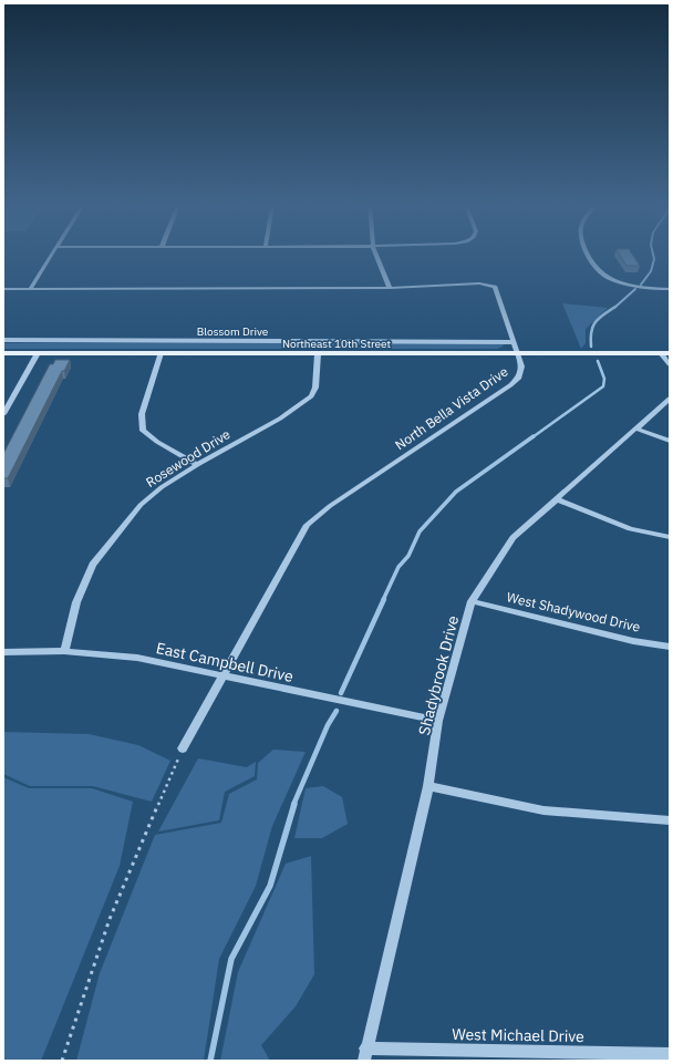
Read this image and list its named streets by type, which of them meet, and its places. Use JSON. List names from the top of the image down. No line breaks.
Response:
{"streets":{"main road":["Northeast 10th Street"],"street":["Blossom Drive","North Bella Vista Drive","Rosewood Drive","West Shadywood Drive","East Campbell Drive","Shadybrook Drive","West Michael Drive"]},"crossings":[["Blossom Drive","North Bella Vista Drive"],["Northeast 10th Street","North Bella Vista Drive"],["Northeast 10th Street","Rosewood Drive"],["North Bella Vista Drive","East Campbell Drive"],["Rosewood Drive","East Campbell Drive"],["West Shadywood Drive","Shadybrook Drive"],["East Campbell Drive","Shadybrook Drive"],["Shadybrook Drive","West Michael Drive"]]}
